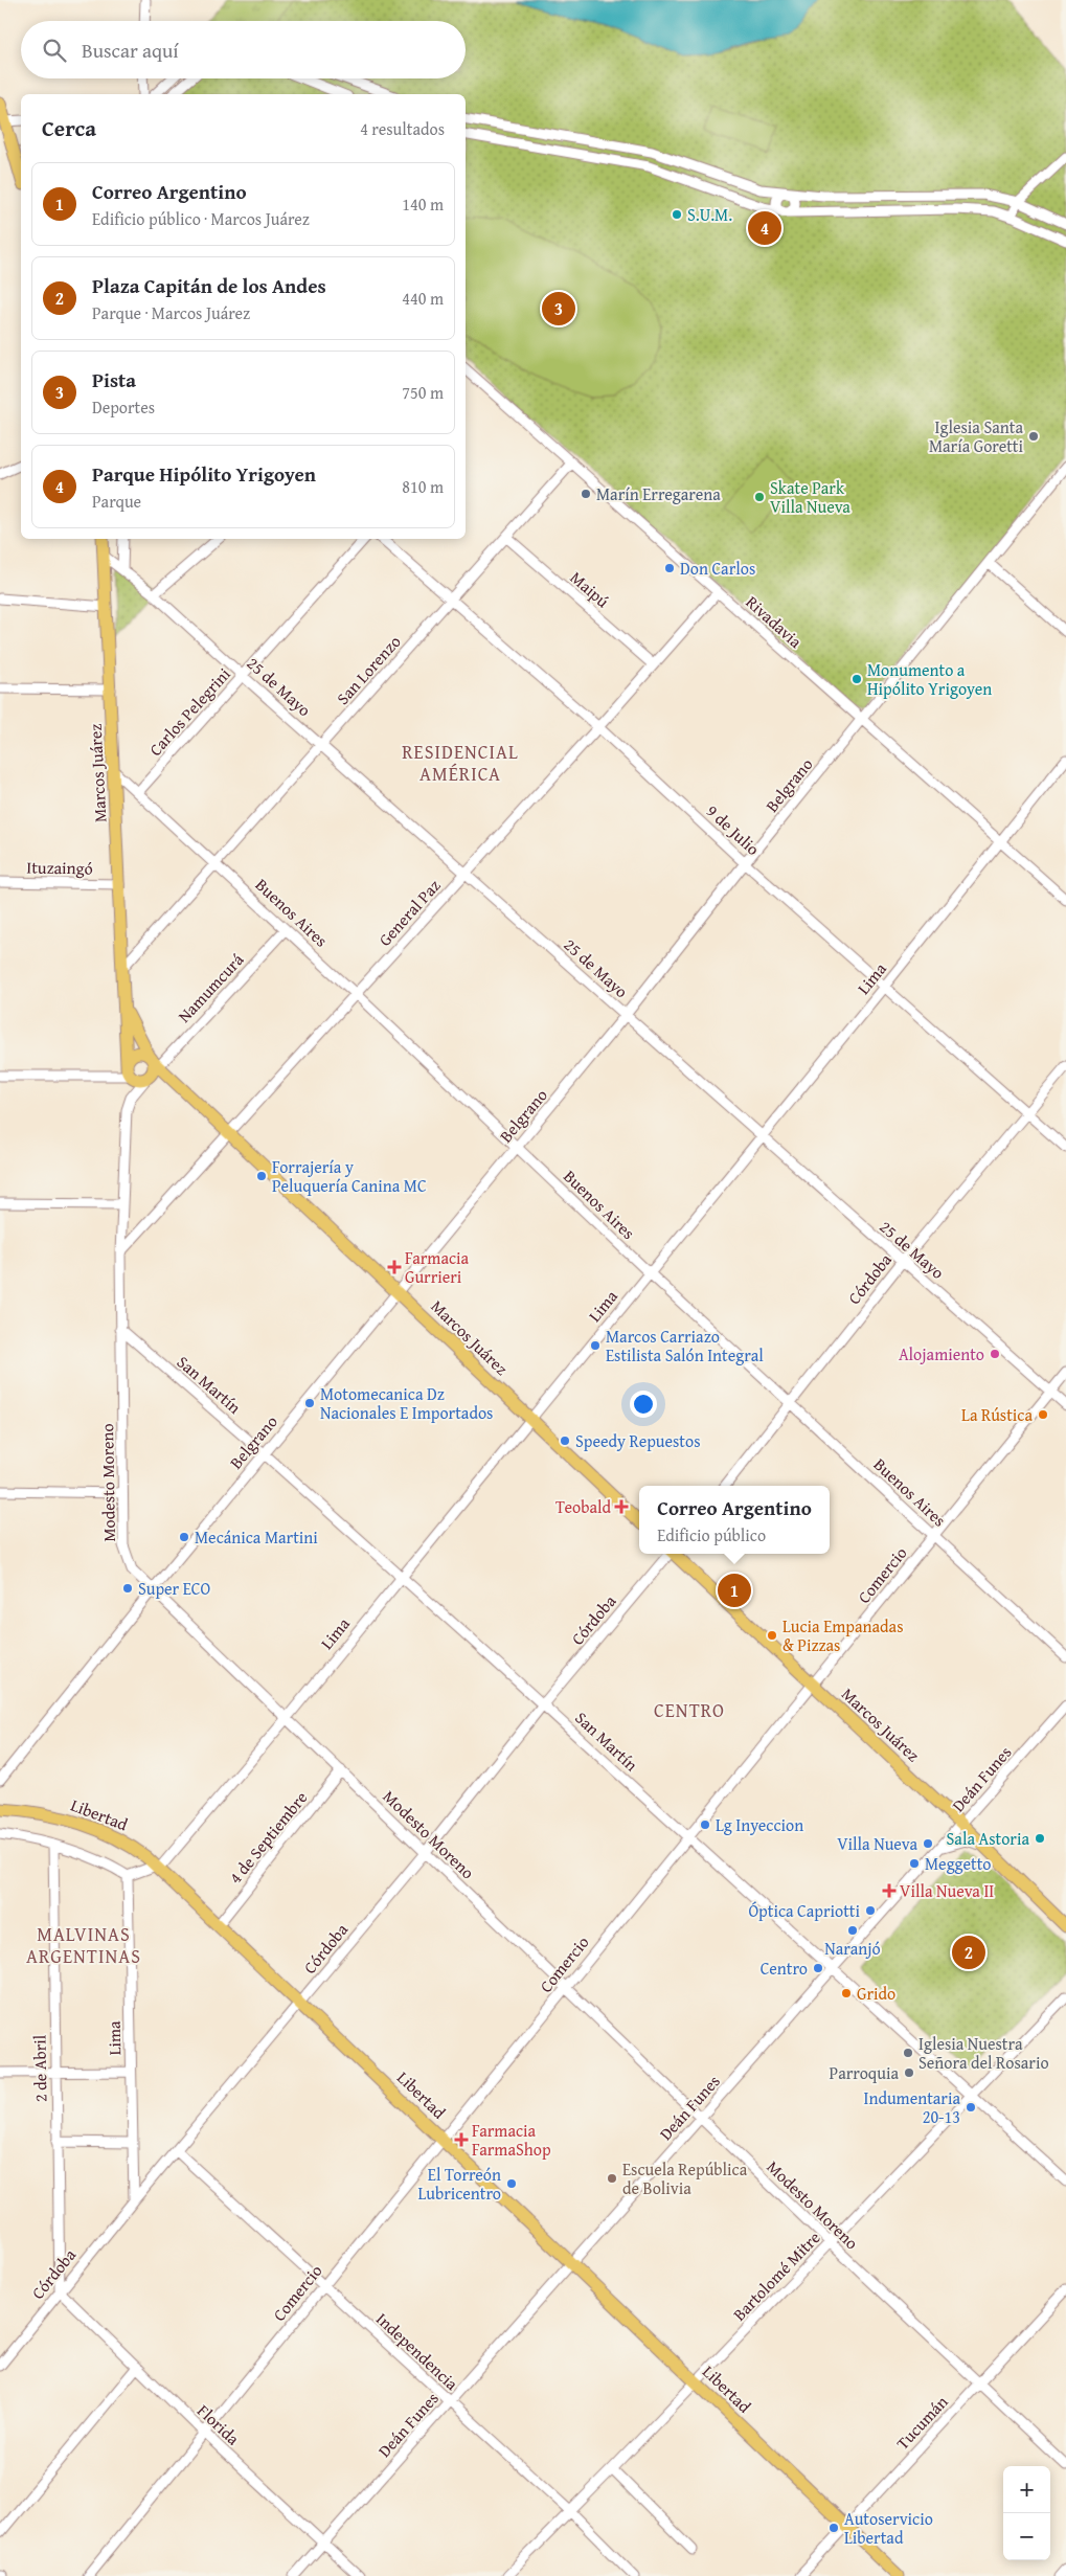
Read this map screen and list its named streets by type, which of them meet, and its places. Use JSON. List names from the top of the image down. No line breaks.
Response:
{"streets":{"main road":["Marcos Juárez","Libertad"],"street":["Maipú","Rivadavia","San Lorenzo","25 de Mayo","Carlos Pelegrini","Belgrano","9 de Julio","Ituzaingó","Buenos Aires","General Paz","Lima","Namumcurá","Córdoba","San Martín","Modesto Moreno","Comercio","Deán Funes","4 de Septiembre","2 de Abril","Bartolomé Mitre","Independencia","Tucumán","Florida"]},"crossings":[["Maipú","San Lorenzo"],["Maipú","General Paz"],["Rivadavia","San Lorenzo"],["Rivadavia","Belgrano"],["Rivadavia","General Paz"],["Rivadavia","Lima"],["San Lorenzo","25 de Mayo"],["San Lorenzo","Marcos Juárez"],["San Lorenzo","9 de Julio"],["San Lorenzo","Buenos Aires"],["25 de Mayo","Carlos Pelegrini"],["25 de Mayo","Marcos Juárez"],["25 de Mayo","Belgrano"],["25 de Mayo","General Paz"],["25 de Mayo","Lima"],["25 de Mayo","Córdoba"],["25 de Mayo","Comercio"],["Carlos Pelegrini","Buenos Aires"],["Marcos Juárez","Belgrano"],["Marcos Juárez","Ituzaingó"],["Marcos Juárez","Buenos Aires"],["Marcos Juárez","General Paz"],["Marcos Juárez","Lima"],["Marcos Juárez","Namumcurá"],["Marcos Juárez","Modesto Moreno"],["Marcos Juárez","Comercio"],["Marcos Juárez","Deán Funes"],["Belgrano","9 de Julio"],["Belgrano","Buenos Aires"],["Belgrano","San Martín"],["Belgrano","Modesto Moreno"],["9 de Julio","General Paz"],["9 de Julio","Lima"],["9 de Julio","Córdoba"],["Buenos Aires","General Paz"],["Buenos Aires","Lima"],["Buenos Aires","Namumcurá"],["Buenos Aires","Córdoba"],["Buenos Aires","Comercio"],["General Paz","Modesto Moreno"],["Lima","Córdoba"],["Lima","San Martín"],["Lima","Modesto Moreno"],["Lima","Libertad"],["Namumcurá","Modesto Moreno"],["Córdoba","San Martín"],["Córdoba","Modesto Moreno"],["Córdoba","Libertad"],["Córdoba","2 de Abril"],["Córdoba","Independencia"],["Córdoba","Florida"],["San Martín","Modesto Moreno"],["San Martín","Comercio"],["San Martín","Deán Funes"],["San Martín","Bartolomé Mitre"],["Modesto Moreno","Comercio"],["Modesto Moreno","Deán Funes"],["Modesto Moreno","4 de Septiembre"],["Modesto Moreno","Bartolomé Mitre"],["Modesto Moreno","Tucumán"],["Comercio","Libertad"],["Comercio","Independencia"],["Comercio","Florida"],["Deán Funes","Libertad"],["Deán Funes","Independencia"],["Deán Funes","Florida"],["Libertad","4 de Septiembre"],["Libertad","Bartolomé Mitre"],["Libertad","Tucumán"],["2 de Abril","Florida"],["Bartolomé Mitre","Independencia"]],"districts":["RESIDENCIAL AMÉRICA","CENTRO","MALVINAS ARGENTINAS"],"places":{"other":["S.U.M.","Iglesia Santa María Goretti","Marín Erregarena","Skate Park Villa Nueva","Don Carlos","Monumento a Hipólito Yrigoyen","Forrajería y Peluquería Canina MC","Marcos Carriazo Estilista Salón Integral","Alojamiento","Motomecanica Dz Nacionales E Importados","La Rústica","Speedy Repuestos","Mecánica Martini","Super ECO","Lucia Empanadas & Pizzas","Lg Inyeccion","Sala Astoria","Villa Nueva","Meggetto","Óptica Capriotti","Naranjó","Centro","Grido","Iglesia Nuestra Señora del Rosario","Parroquia","Indumentaria 20-13","Escuela República de Bolivia","El Torreón Lubricentro","Autoservicio Libertad"],"health":["Farmacia Gurrieri","Teobald","Villa Nueva II","Farmacia FarmaShop"]},"page":{"search":"Buscar aquí","heading":["Cerca","4 resultados"],"list":[{"mark":"1","name":"Correo Argentino","note":"Edificio público · Marcos Juárez","value":"140 m"},{"mark":"2","name":"Plaza Capitán de los Andes","note":"Parque · Marcos Juárez","value":"440 m"},{"mark":"3","name":"Pista","note":"Deportes","value":"750 m"},{"mark":"4","name":"Parque Hipólito Yrigoyen","note":"Parque","value":"810 m"}],"pins":["4","3","1","2"],"popup":["Correo Argentino","Edificio público"],"map_buttons":["+","−"]}}
